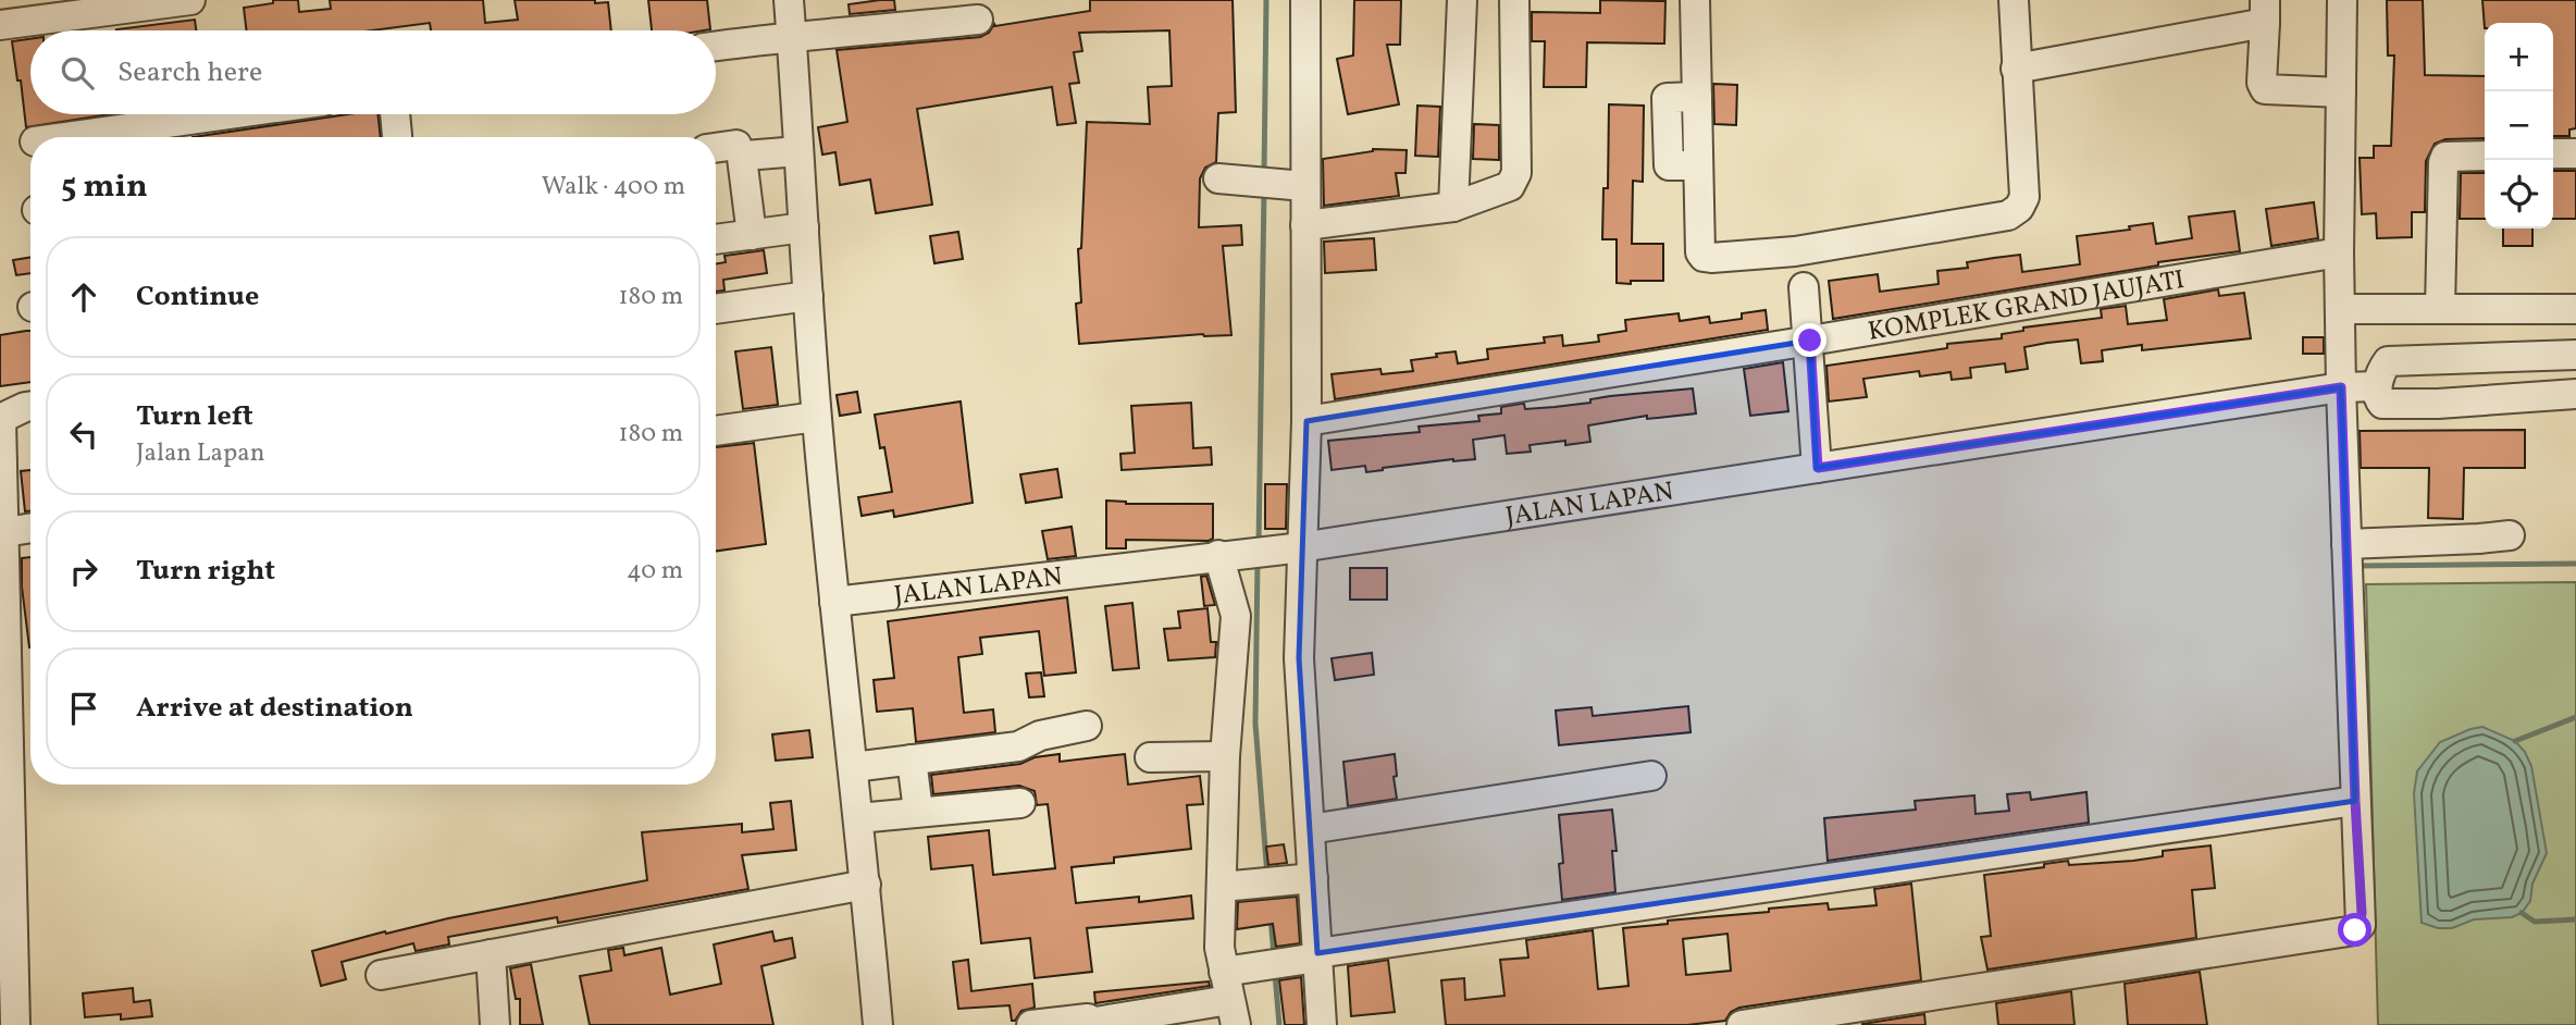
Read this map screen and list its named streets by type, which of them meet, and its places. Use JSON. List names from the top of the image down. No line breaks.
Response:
{"streets":{"street":["KOMPLEK GRAND JAUJATI","JALAN LAPAN"]},"page":{"map_buttons":["+","−"],"search":"Search here","heading":["5 min","Walk · 400 m"],"list":[["Continue","180 m"],["Turn left","Jalan Lapan","180 m"],["Turn right","40 m"],"Arrive at destination"]}}
